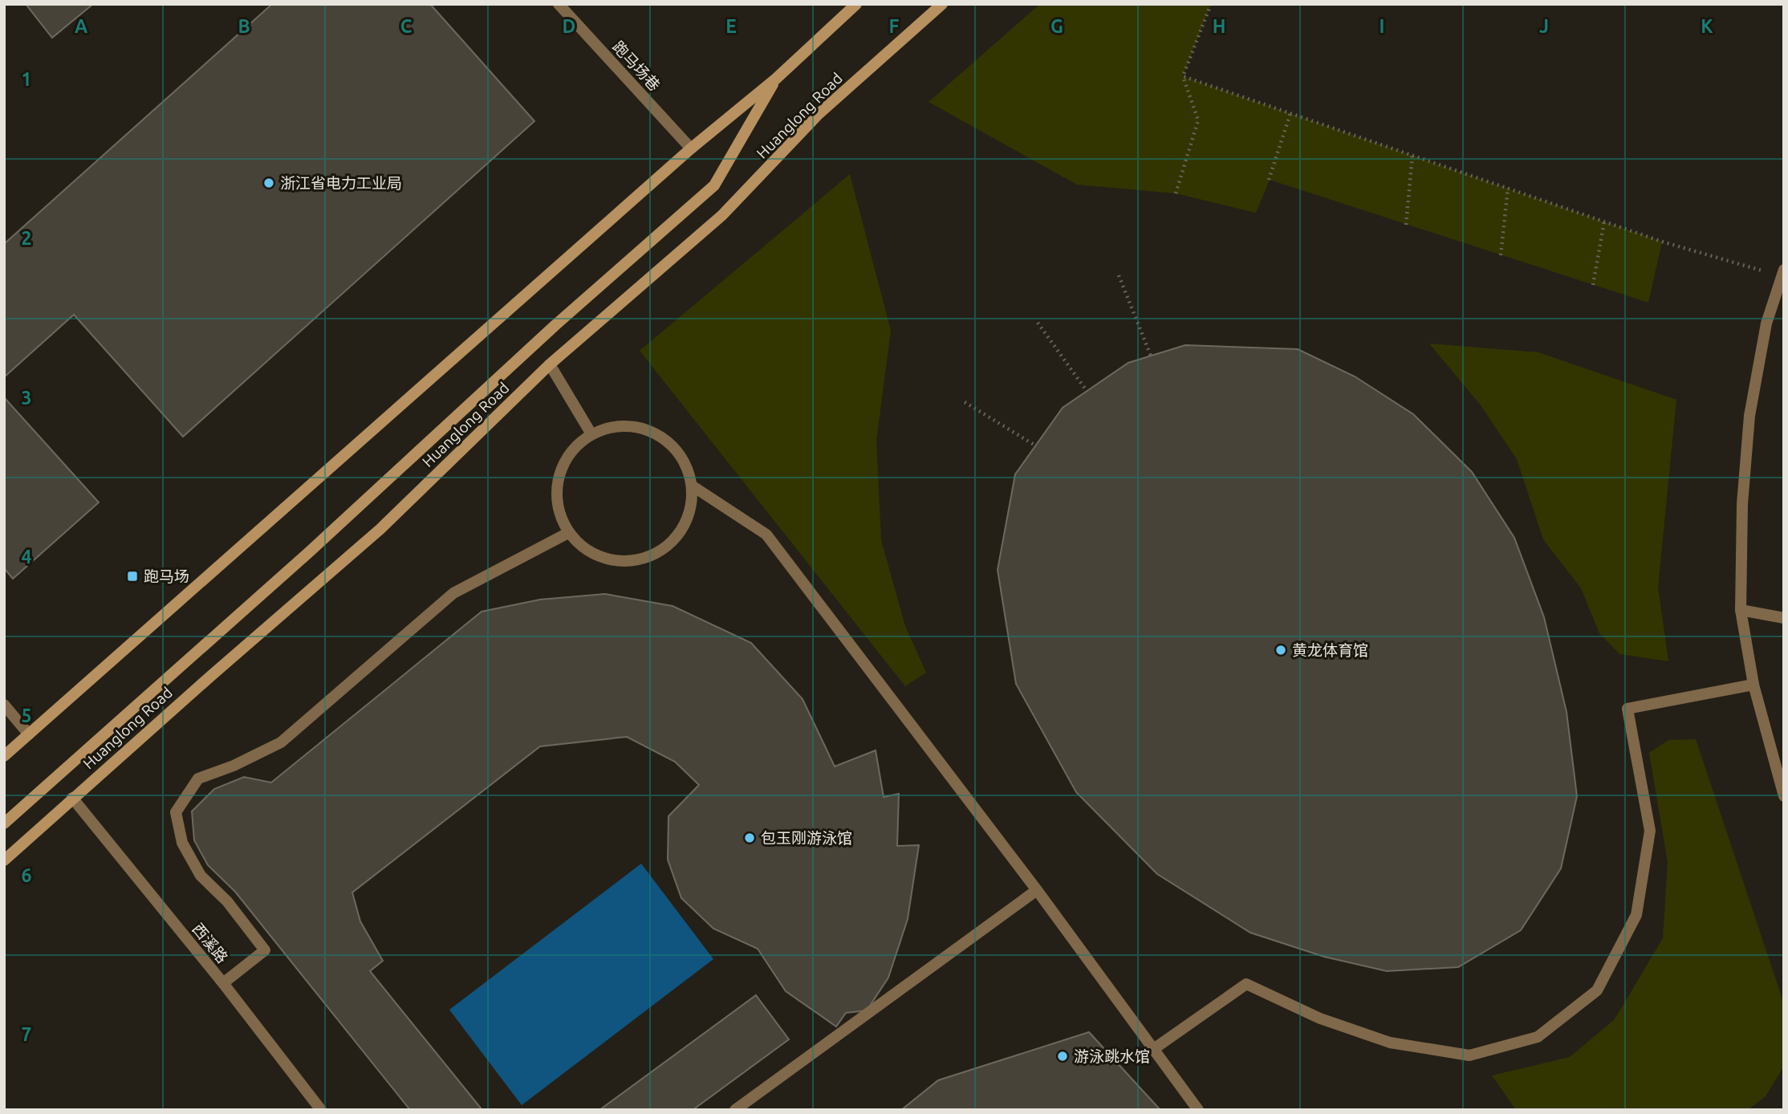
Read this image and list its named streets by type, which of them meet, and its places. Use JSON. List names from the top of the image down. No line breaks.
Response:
{"streets":{"main road":["Huanglong Road"],"street":["跑马场巷","西溪路"]},"crossings":[["Huanglong Road","西溪路"]],"places":{"other":["浙江省电力工业局","黄龙体育馆","包玉刚游泳馆","游泳跳水馆"],"transit":["跑马场"]},"grid":{"columns":["A","B","C","D","E","F","G","H","I","J","K"],"rows":["1","2","3","4","5","6","7"]}}
